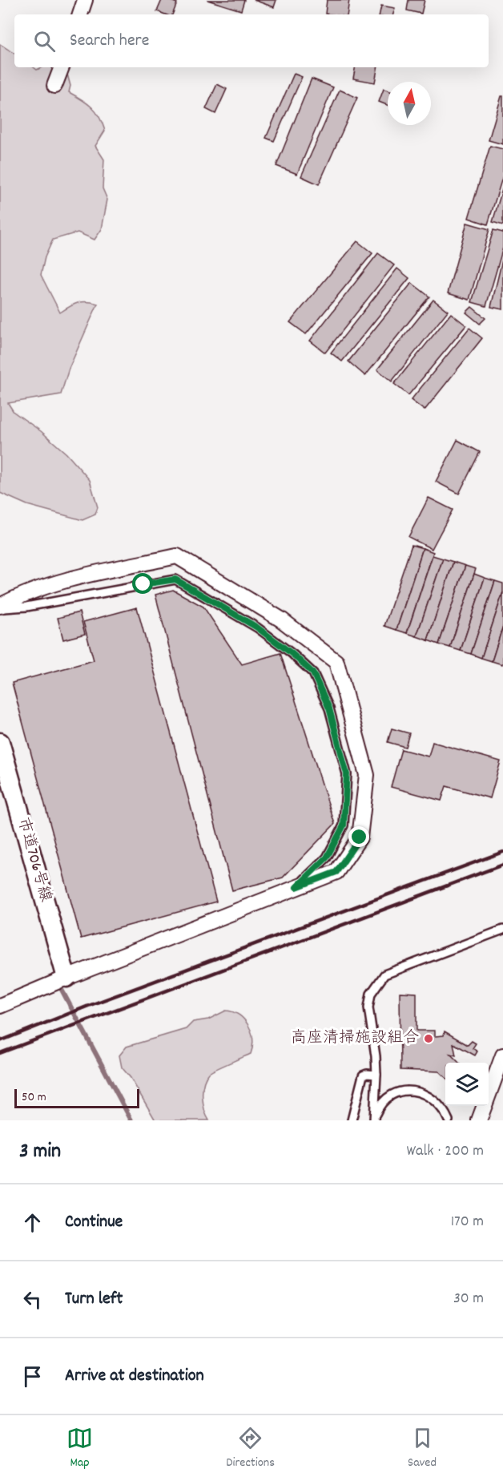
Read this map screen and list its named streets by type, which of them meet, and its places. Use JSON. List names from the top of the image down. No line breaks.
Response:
{"streets":{"street":["市道706号線"]},"places":["高座清掃施設組合"],"scale_bar":"50 m","north":"top","page":{"search":"Search here","scale":"50 m","heading":["3 min","Walk · 200 m"],"list":[["Continue","170 m"],["Turn left","30 m"],"Arrive at destination"],"nav":["Map","Directions","Saved"]}}
